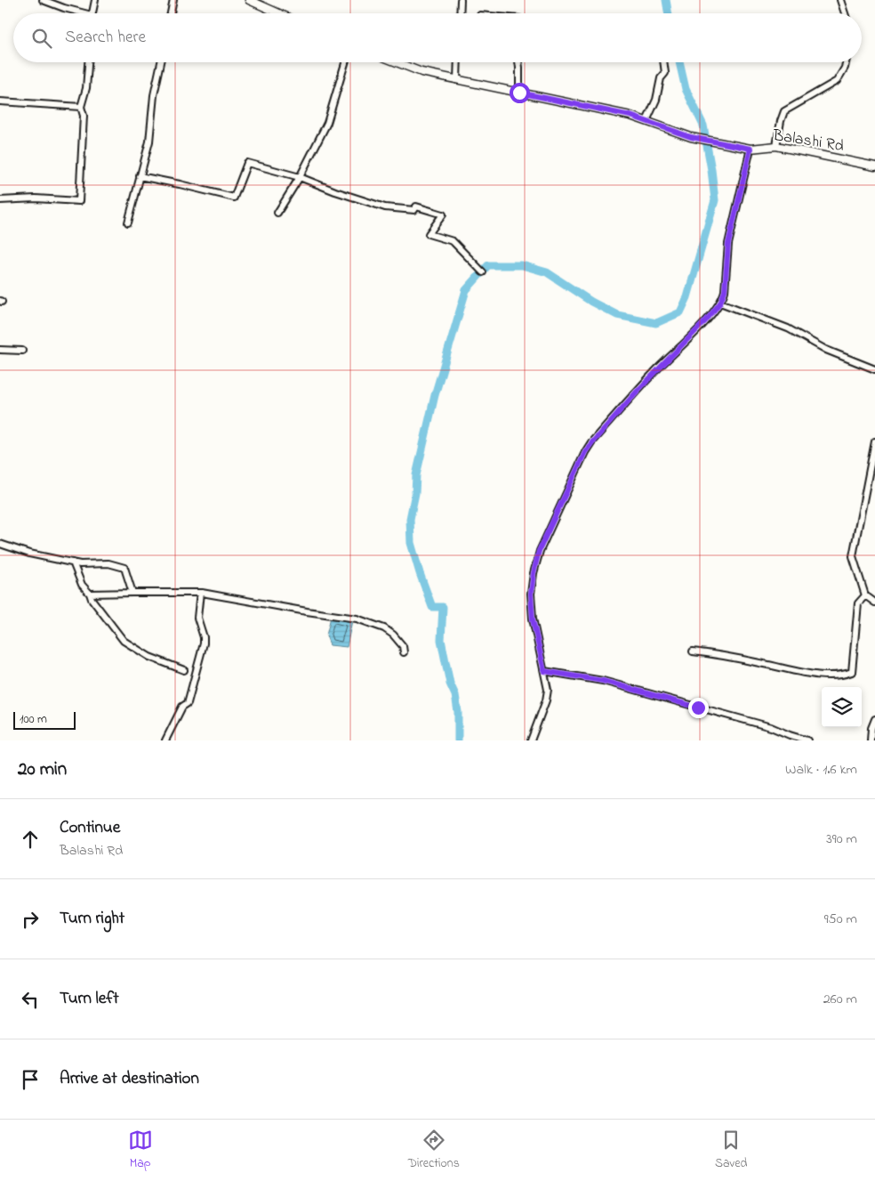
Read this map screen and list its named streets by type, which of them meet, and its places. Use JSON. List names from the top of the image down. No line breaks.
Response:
{"streets":{"main road":["Balashi Rd"]},"scale_bar":"100 m","page":{"search":"Search here","scale":"100 m","heading":["20 min","Walk · 1.6 km"],"list":[["Continue","Balashi Rd","390 m"],["Turn right","950 m"],["Turn left","260 m"],"Arrive at destination"],"nav":["Map","Directions","Saved"]}}
